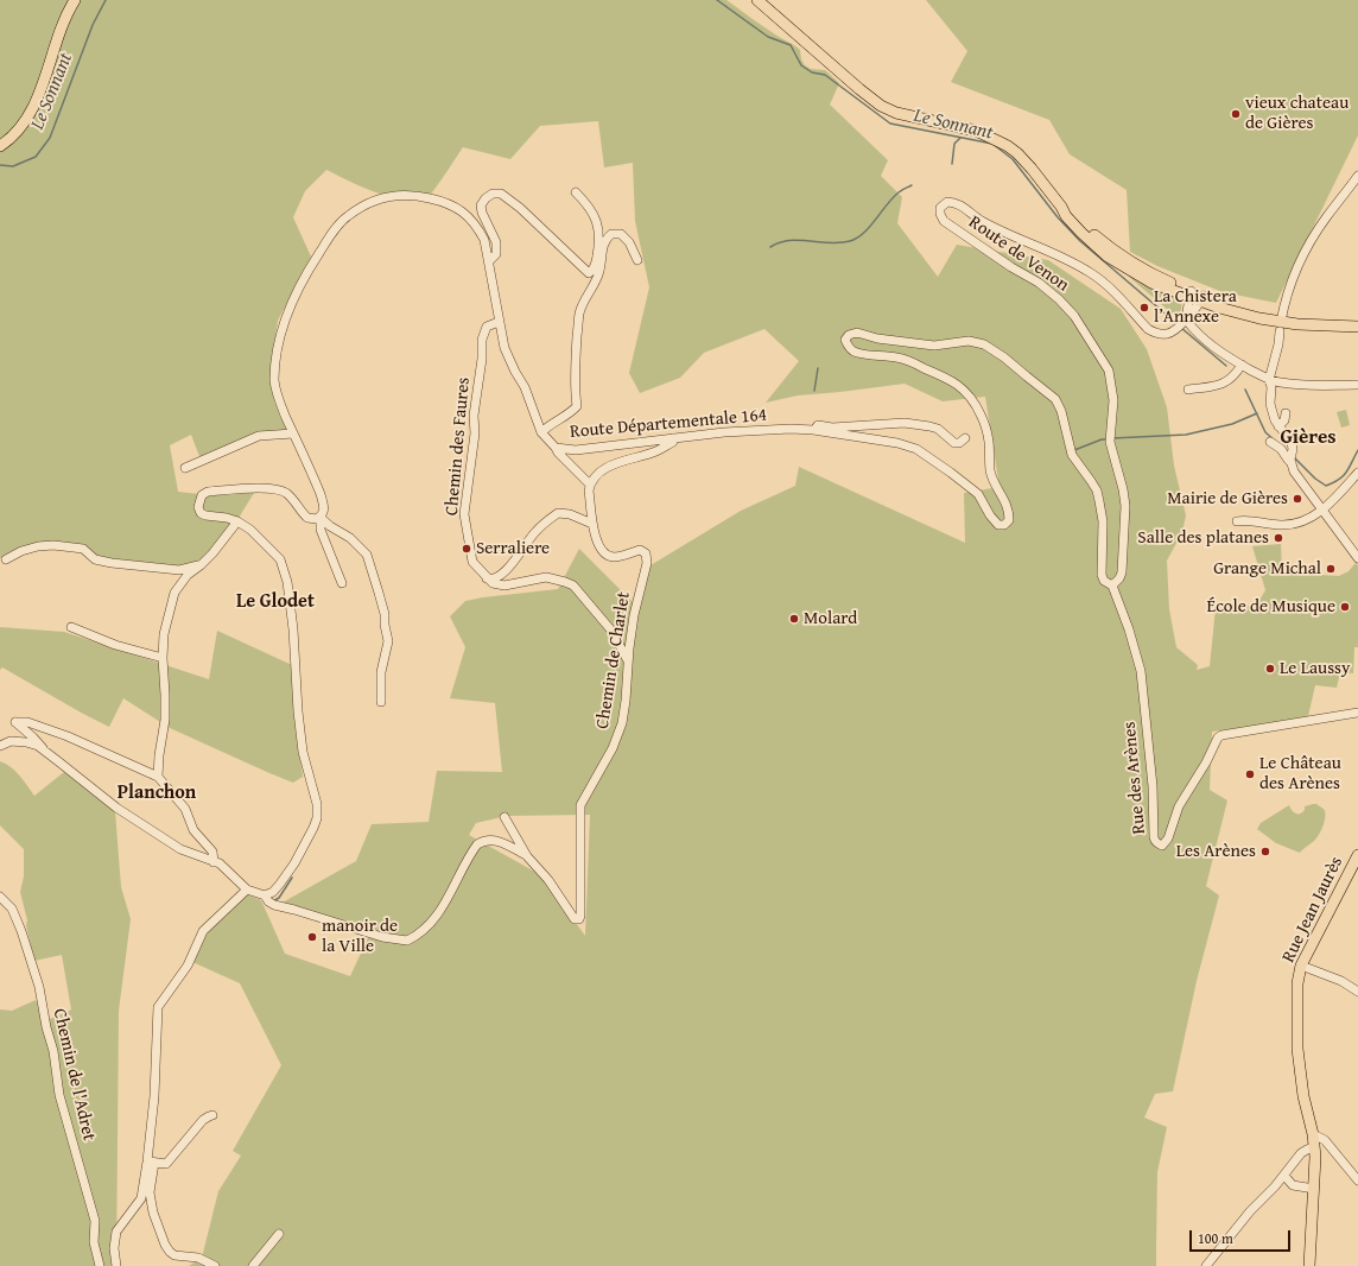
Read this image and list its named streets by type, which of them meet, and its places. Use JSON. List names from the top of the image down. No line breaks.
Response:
{"streets":{"main road":["Rue Jean Jaurès"],"street":["Route de Venon","Route Départementale 164","Chemin des Faures","Chemin de Charlet","Rue des Arènes","Chemin de l'Adret"]},"crossings":[["Route de Venon","Route Départementale 164"],["Route de Venon","Rue des Arènes"],["Route Départementale 164","Chemin des Faures"],["Route Départementale 164","Rue des Arènes"]],"districts":["Gières","Le Glodet","Planchon"],"water":["Le Sonnant"],"places":["vieux chateau de Gières","La Chistera l’Annexe","Mairie de Gières","Salle des platanes","Serraliere","Grange Michal","École de Musique","Molard","Le Laussy","Le Château des Arènes","Les Arènes","manoir de la Ville"],"scale_bar":"100 m"}
